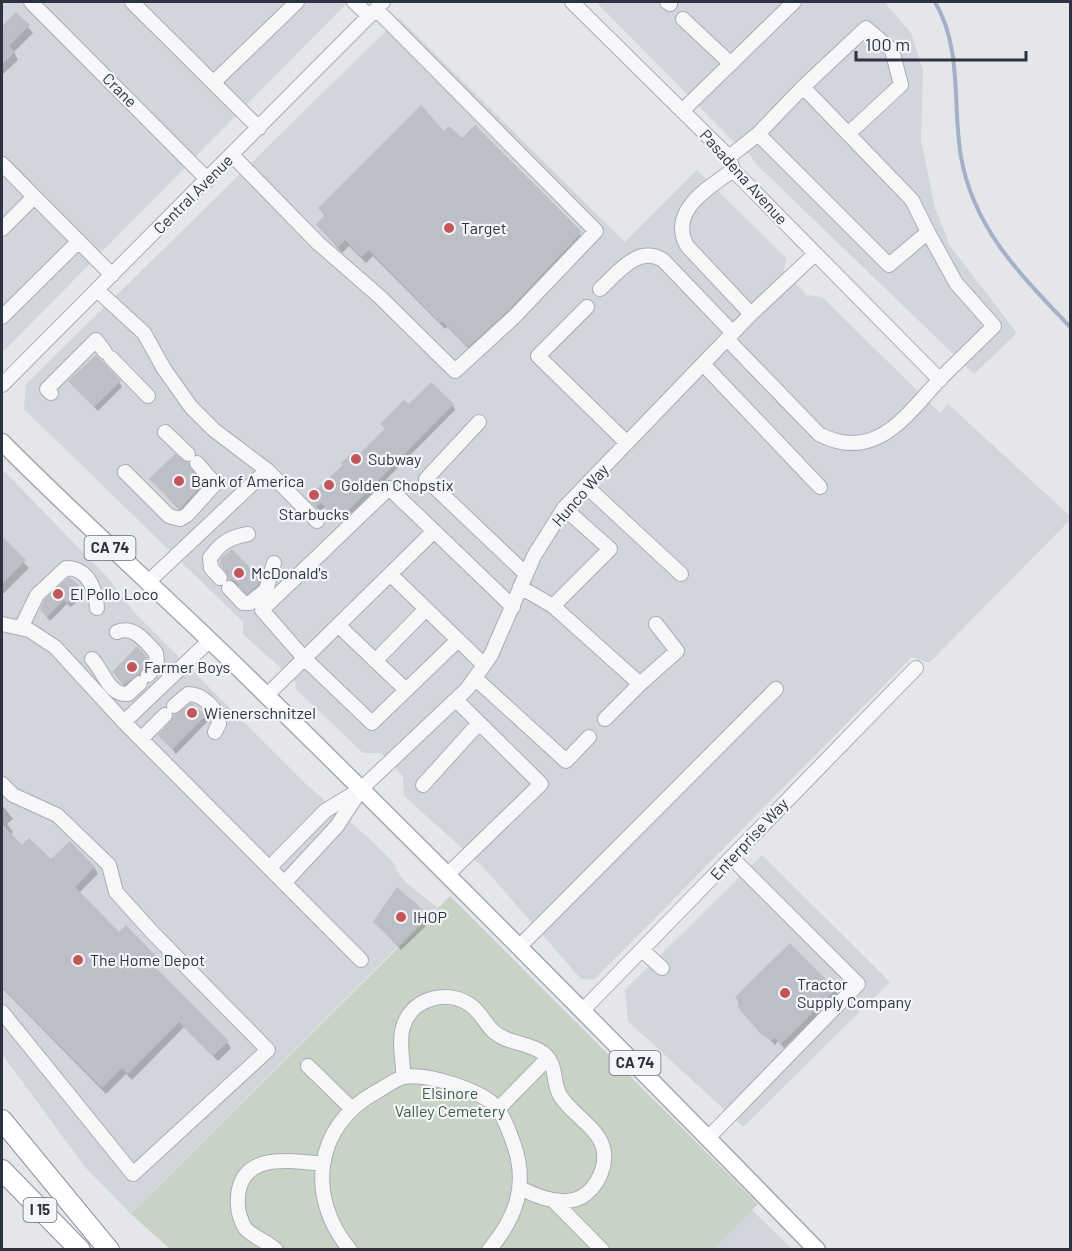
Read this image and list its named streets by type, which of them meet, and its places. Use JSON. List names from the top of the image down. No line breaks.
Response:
{"streets":{"highway":["I 15"],"main road":["CA 74"],"street":["Crane","Pasadena Avenue","Central Avenue","Hunco Way","Enterprise Way"]},"crossings":[["Crane","Central Avenue"],["Pasadena Avenue","Hunco Way"],["Hunco Way","CA 74"],["CA 74","Enterprise Way"]],"parks":["Elsinore Valley Cemetery"],"places":["Target","Subway","Bank of America","Golden Chopstix","Starbucks","McDonald's","El Pollo Loco","Farmer Boys","Wienerschnitzel","IHOP","The Home Depot","Tractor Supply Company"],"scale_bar":"100 m"}
